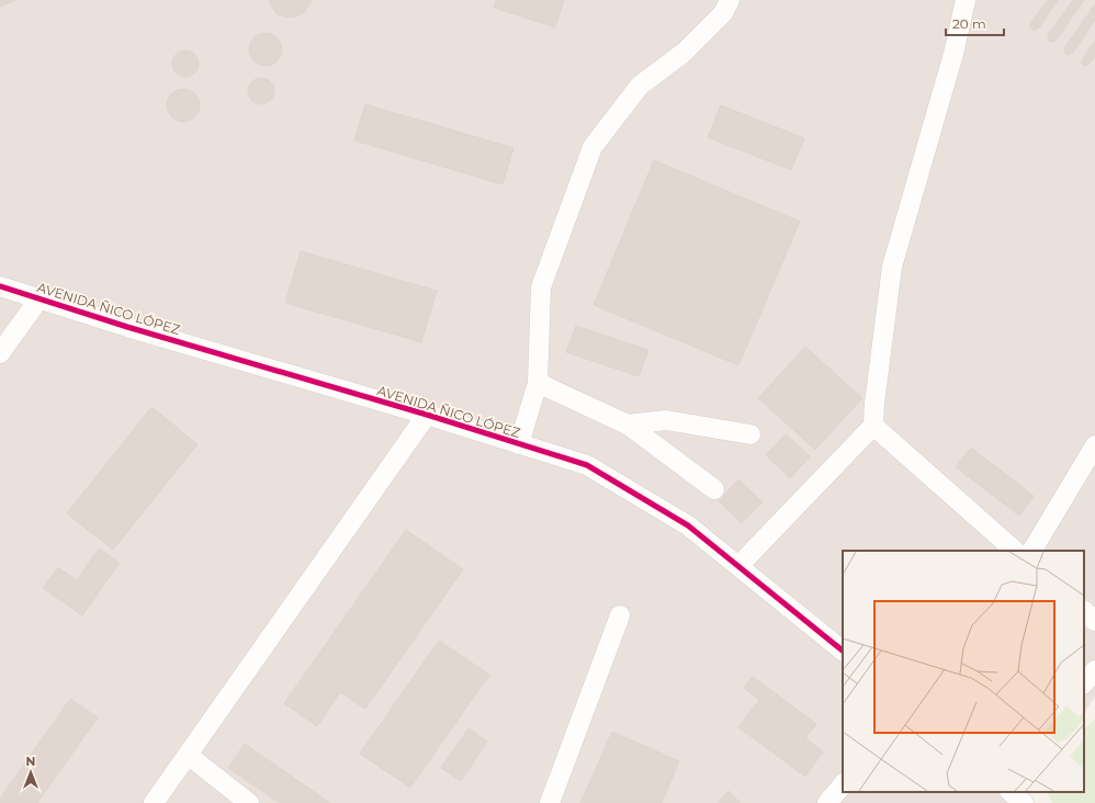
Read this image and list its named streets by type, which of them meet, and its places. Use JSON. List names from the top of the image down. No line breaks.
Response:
{"streets":{"street":["AVENIDA ÑICO LÓPEZ"]},"scale_bar":"20 m","north":"top"}
